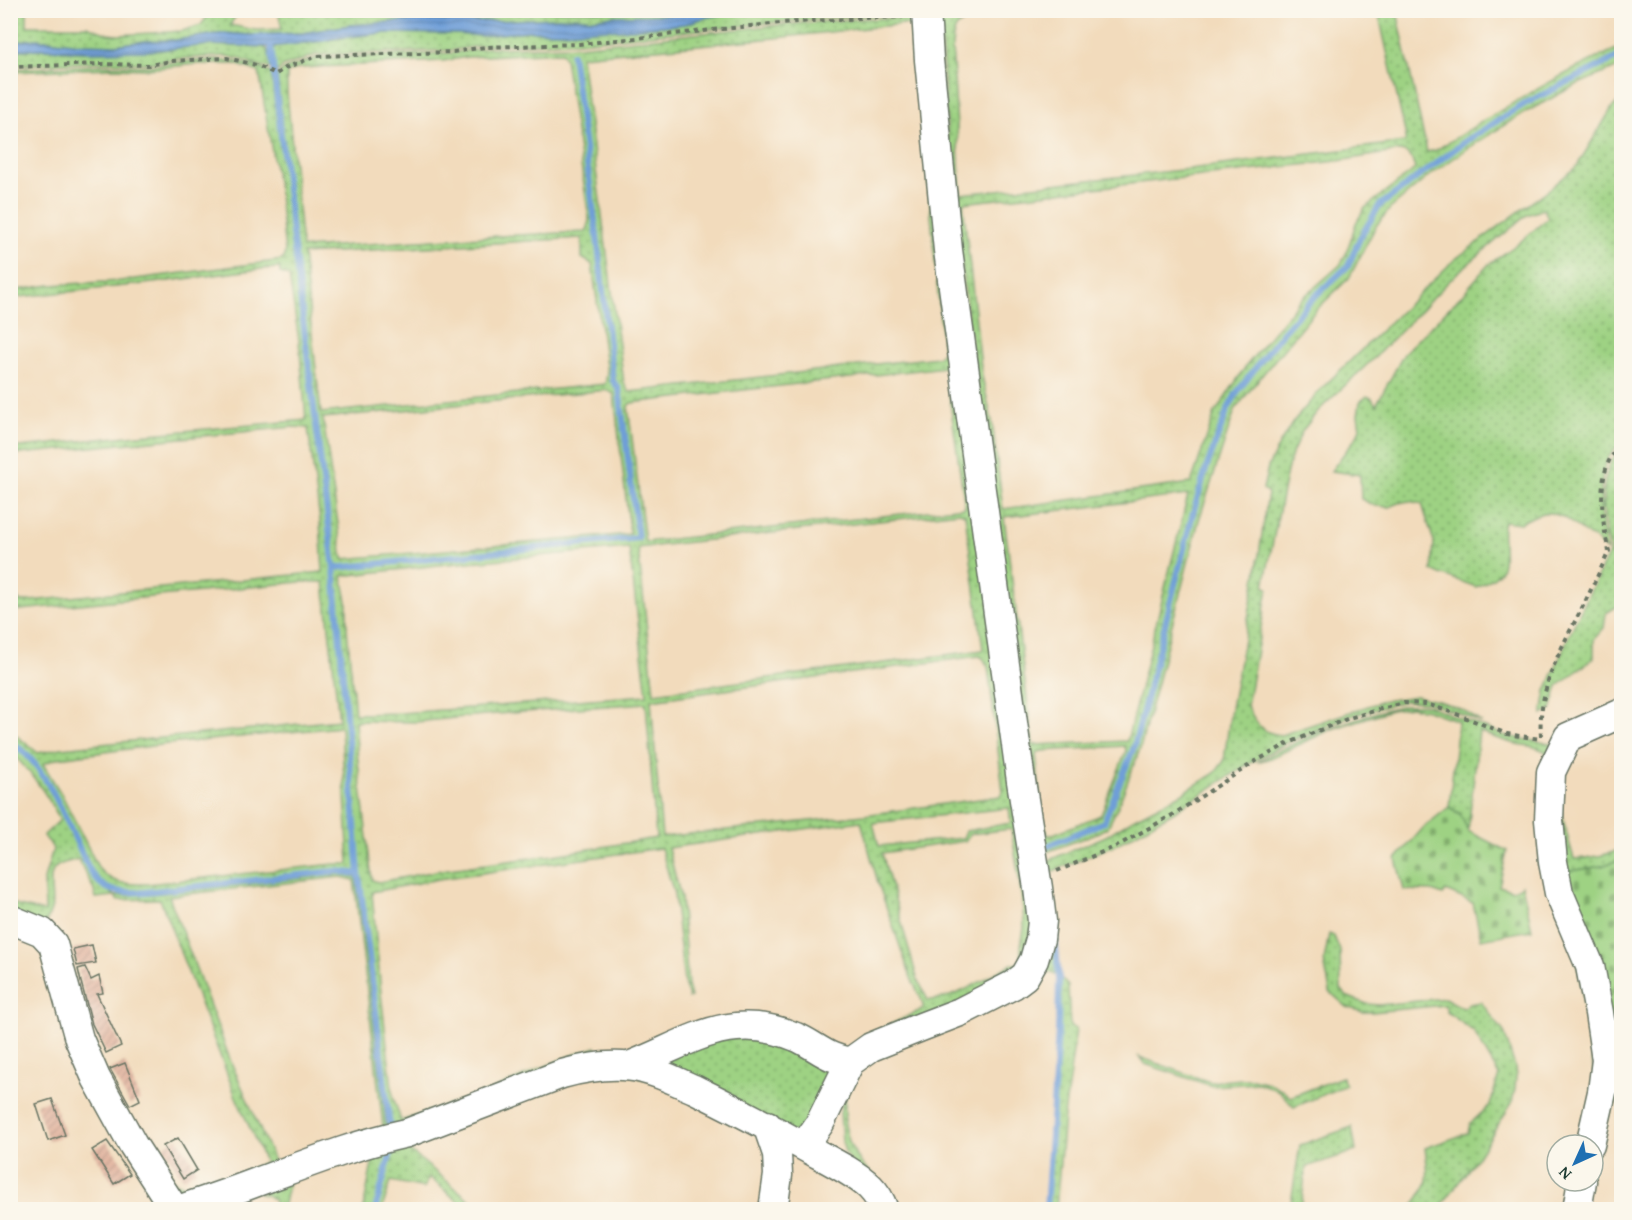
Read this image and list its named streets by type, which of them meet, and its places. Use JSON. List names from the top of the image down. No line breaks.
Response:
{"north":"bottom left"}
